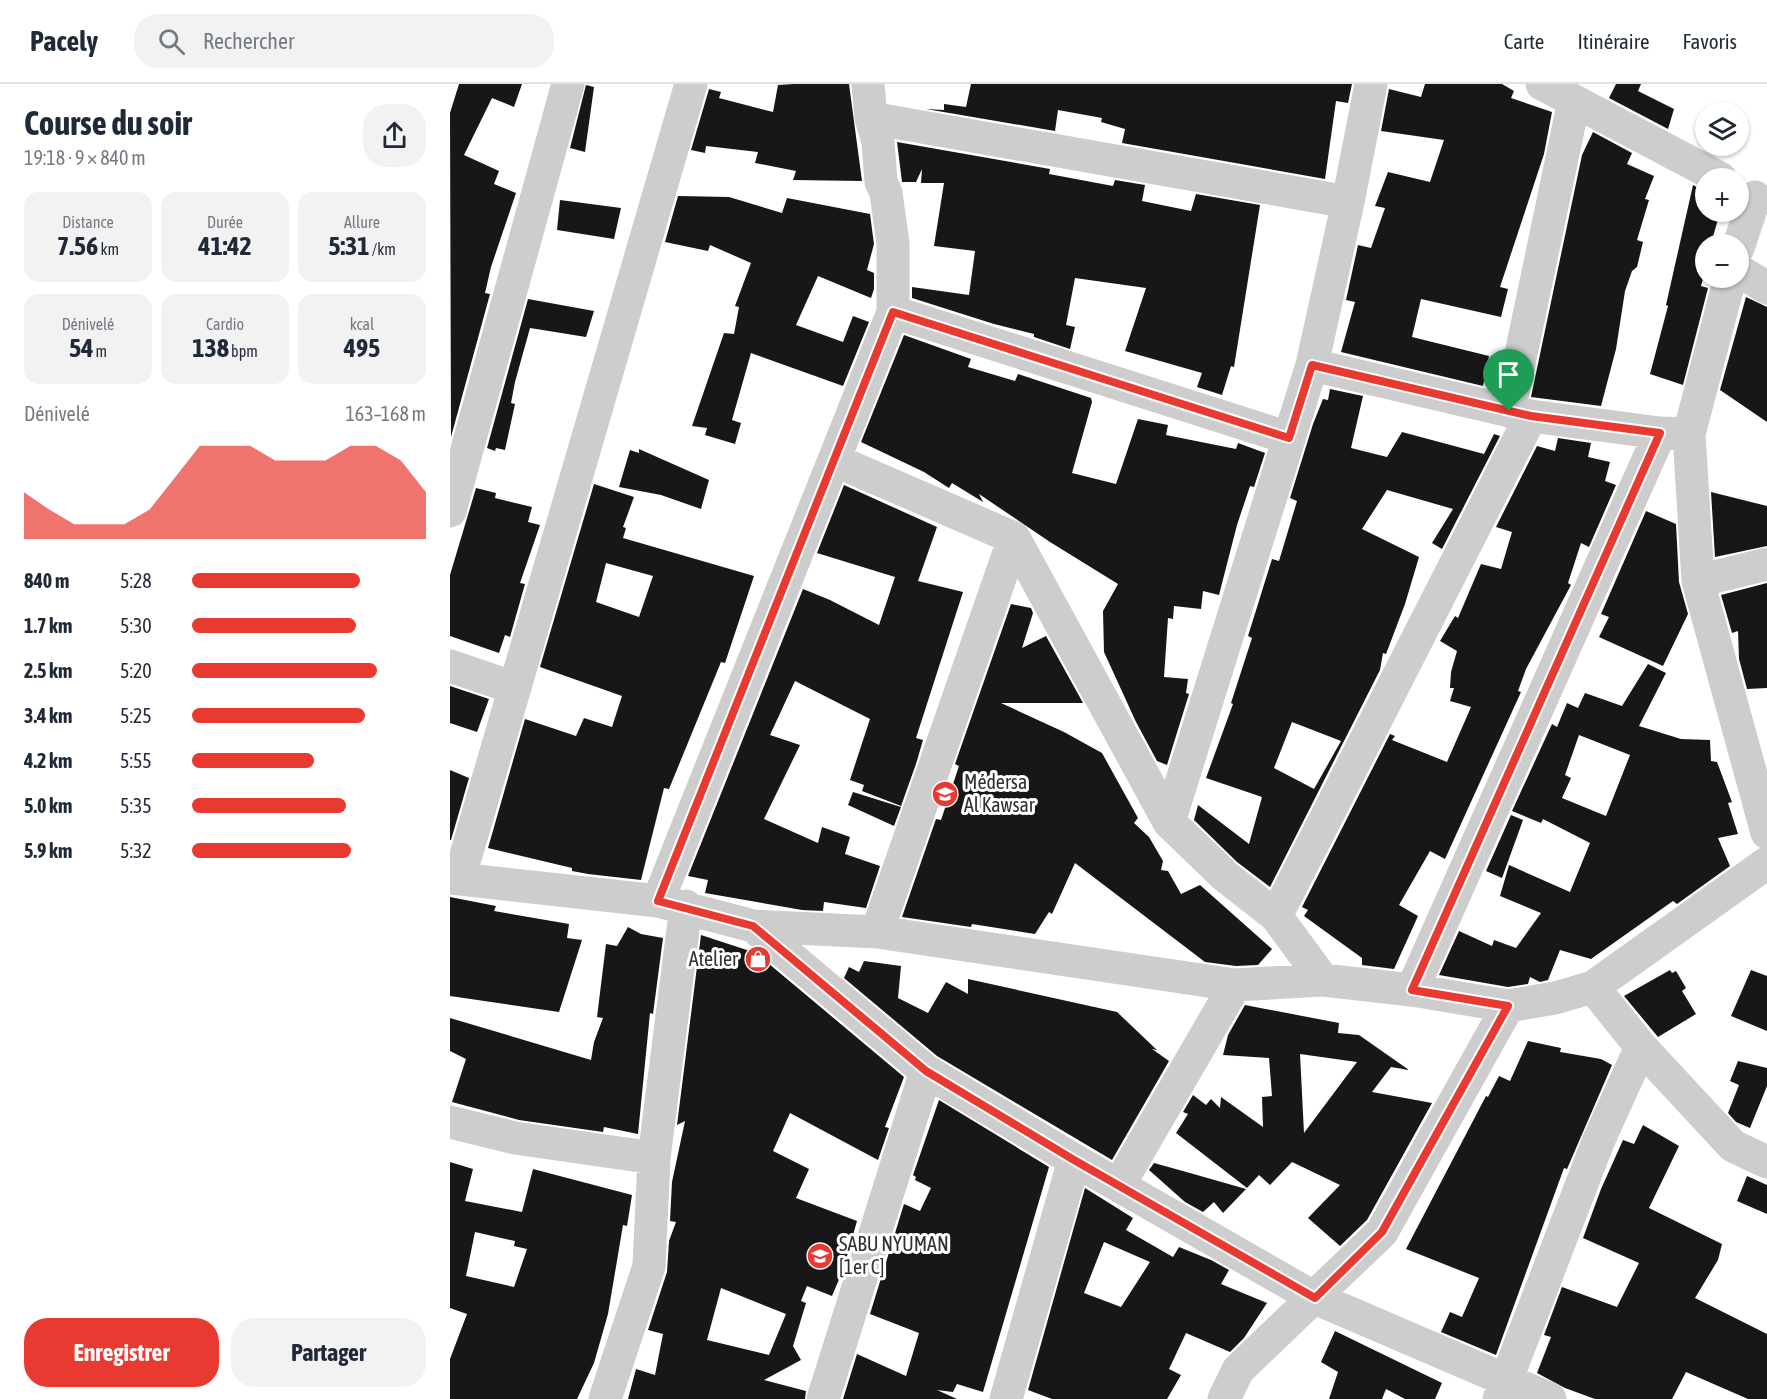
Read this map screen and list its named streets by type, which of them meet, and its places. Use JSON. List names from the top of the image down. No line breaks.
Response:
{"places":{"school or university":["Médersa Al Kawsar","SABU NYUMAN [1er C]"],"shop":["Atelier"]},"page":{"header":"Pacely","search":"Rechercher","nav":["Carte","Itinéraire","Favoris"],"heading":["Course du soir","19:18 · 9 × 840 m"],"map_buttons":["+","−"],"stats":[["Distance","7.56 km"],["Durée","41:42"],["Allure","5:31 /km"],["Dénivelé","54 m"],["Cardio","138 bpm"],["kcal","495"]],"chart":["Dénivelé","163–168 m"],"list":[{"name":"840 m","note":"5:28"},{"name":"1.7 km","note":"5:30"},{"name":"2.5 km","note":"5:20"},{"name":"3.4 km","note":"5:25"},{"name":"4.2 km","note":"5:55"},{"name":"5.0 km","note":"5:35"},{"name":"5.9 km","note":"5:32"}],"buttons":["Enregistrer","Partager"]}}
